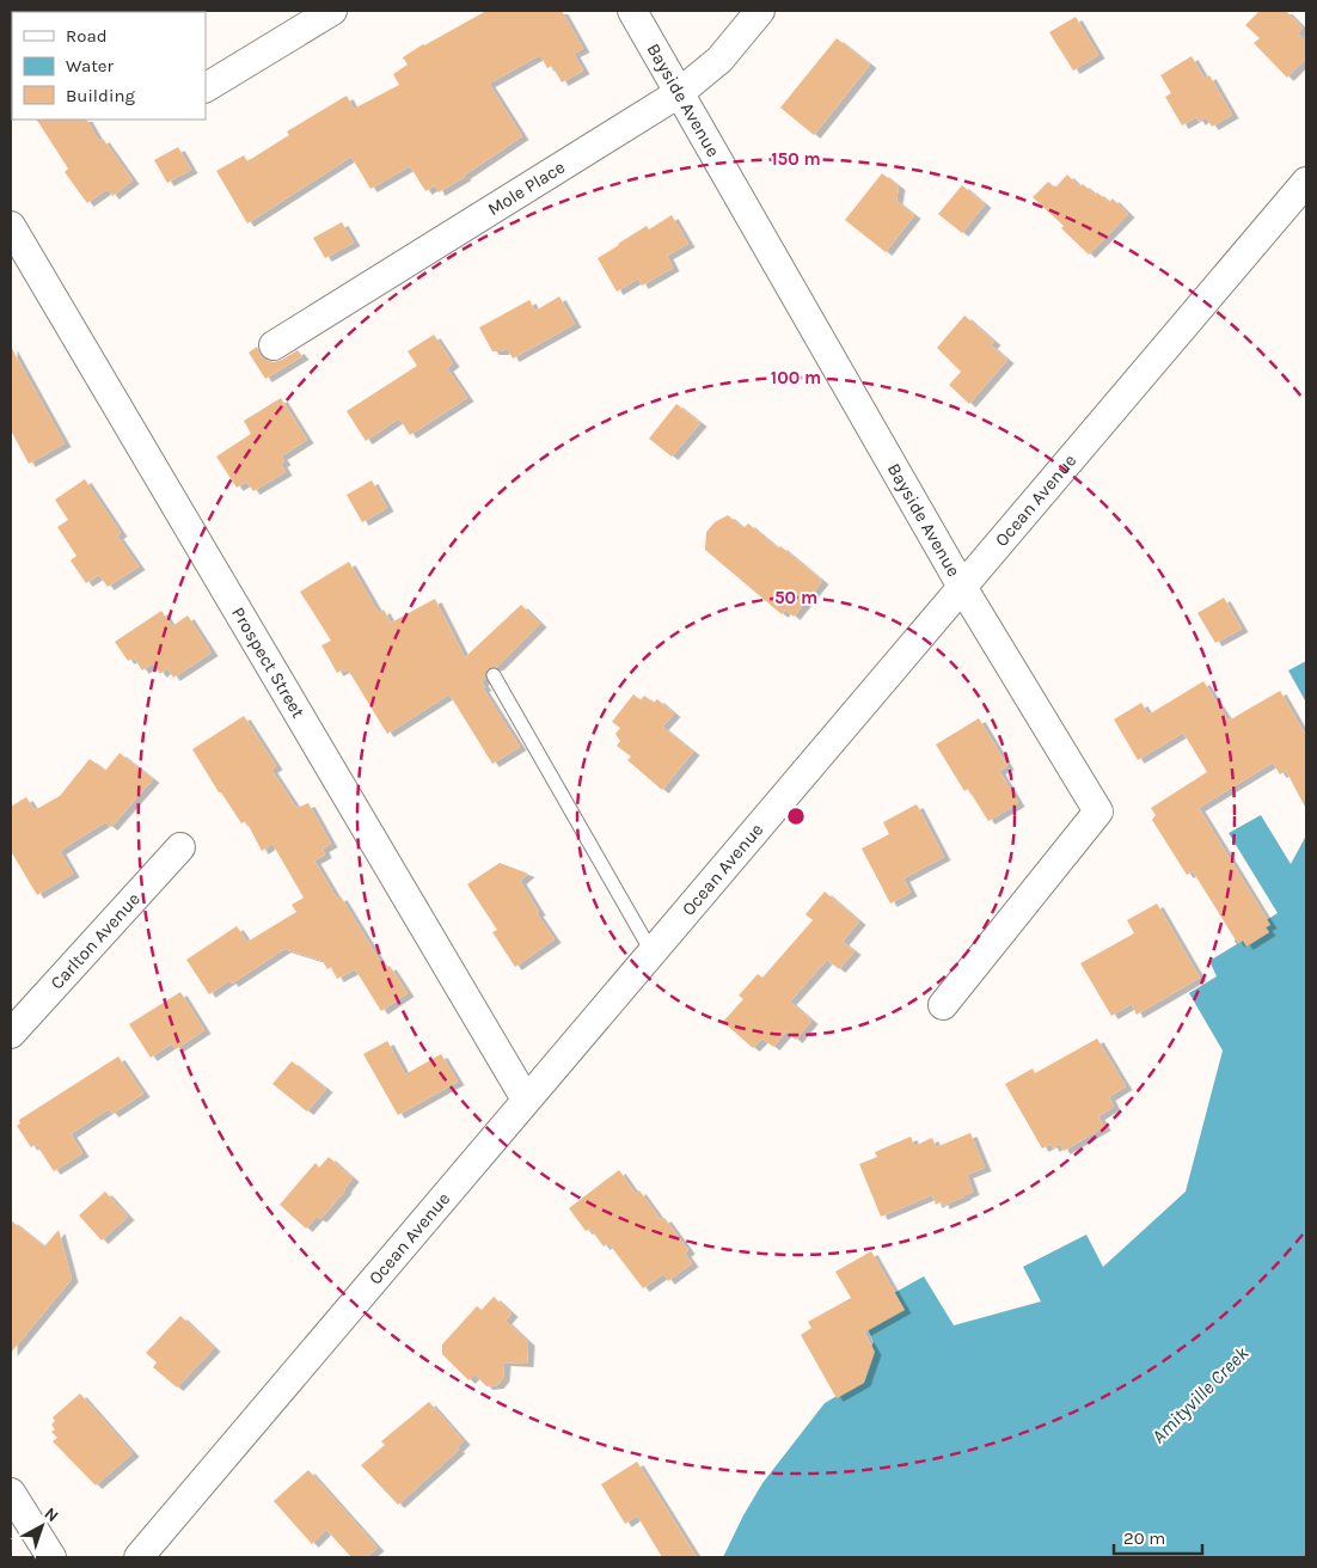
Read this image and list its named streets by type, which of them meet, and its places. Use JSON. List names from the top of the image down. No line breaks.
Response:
{"streets":{"street":["Bayside Avenue","Mole Place","Ocean Avenue","Prospect Street","Carlton Avenue"]},"crossings":[["Bayside Avenue","Mole Place"],["Bayside Avenue","Ocean Avenue"],["Ocean Avenue","Prospect Street"]],"water":["Amityville Creek"],"legend":["Road","Water","Building"],"scale_bar":"20 m","north":"top right","rings":["150 m","100 m","50 m"]}
